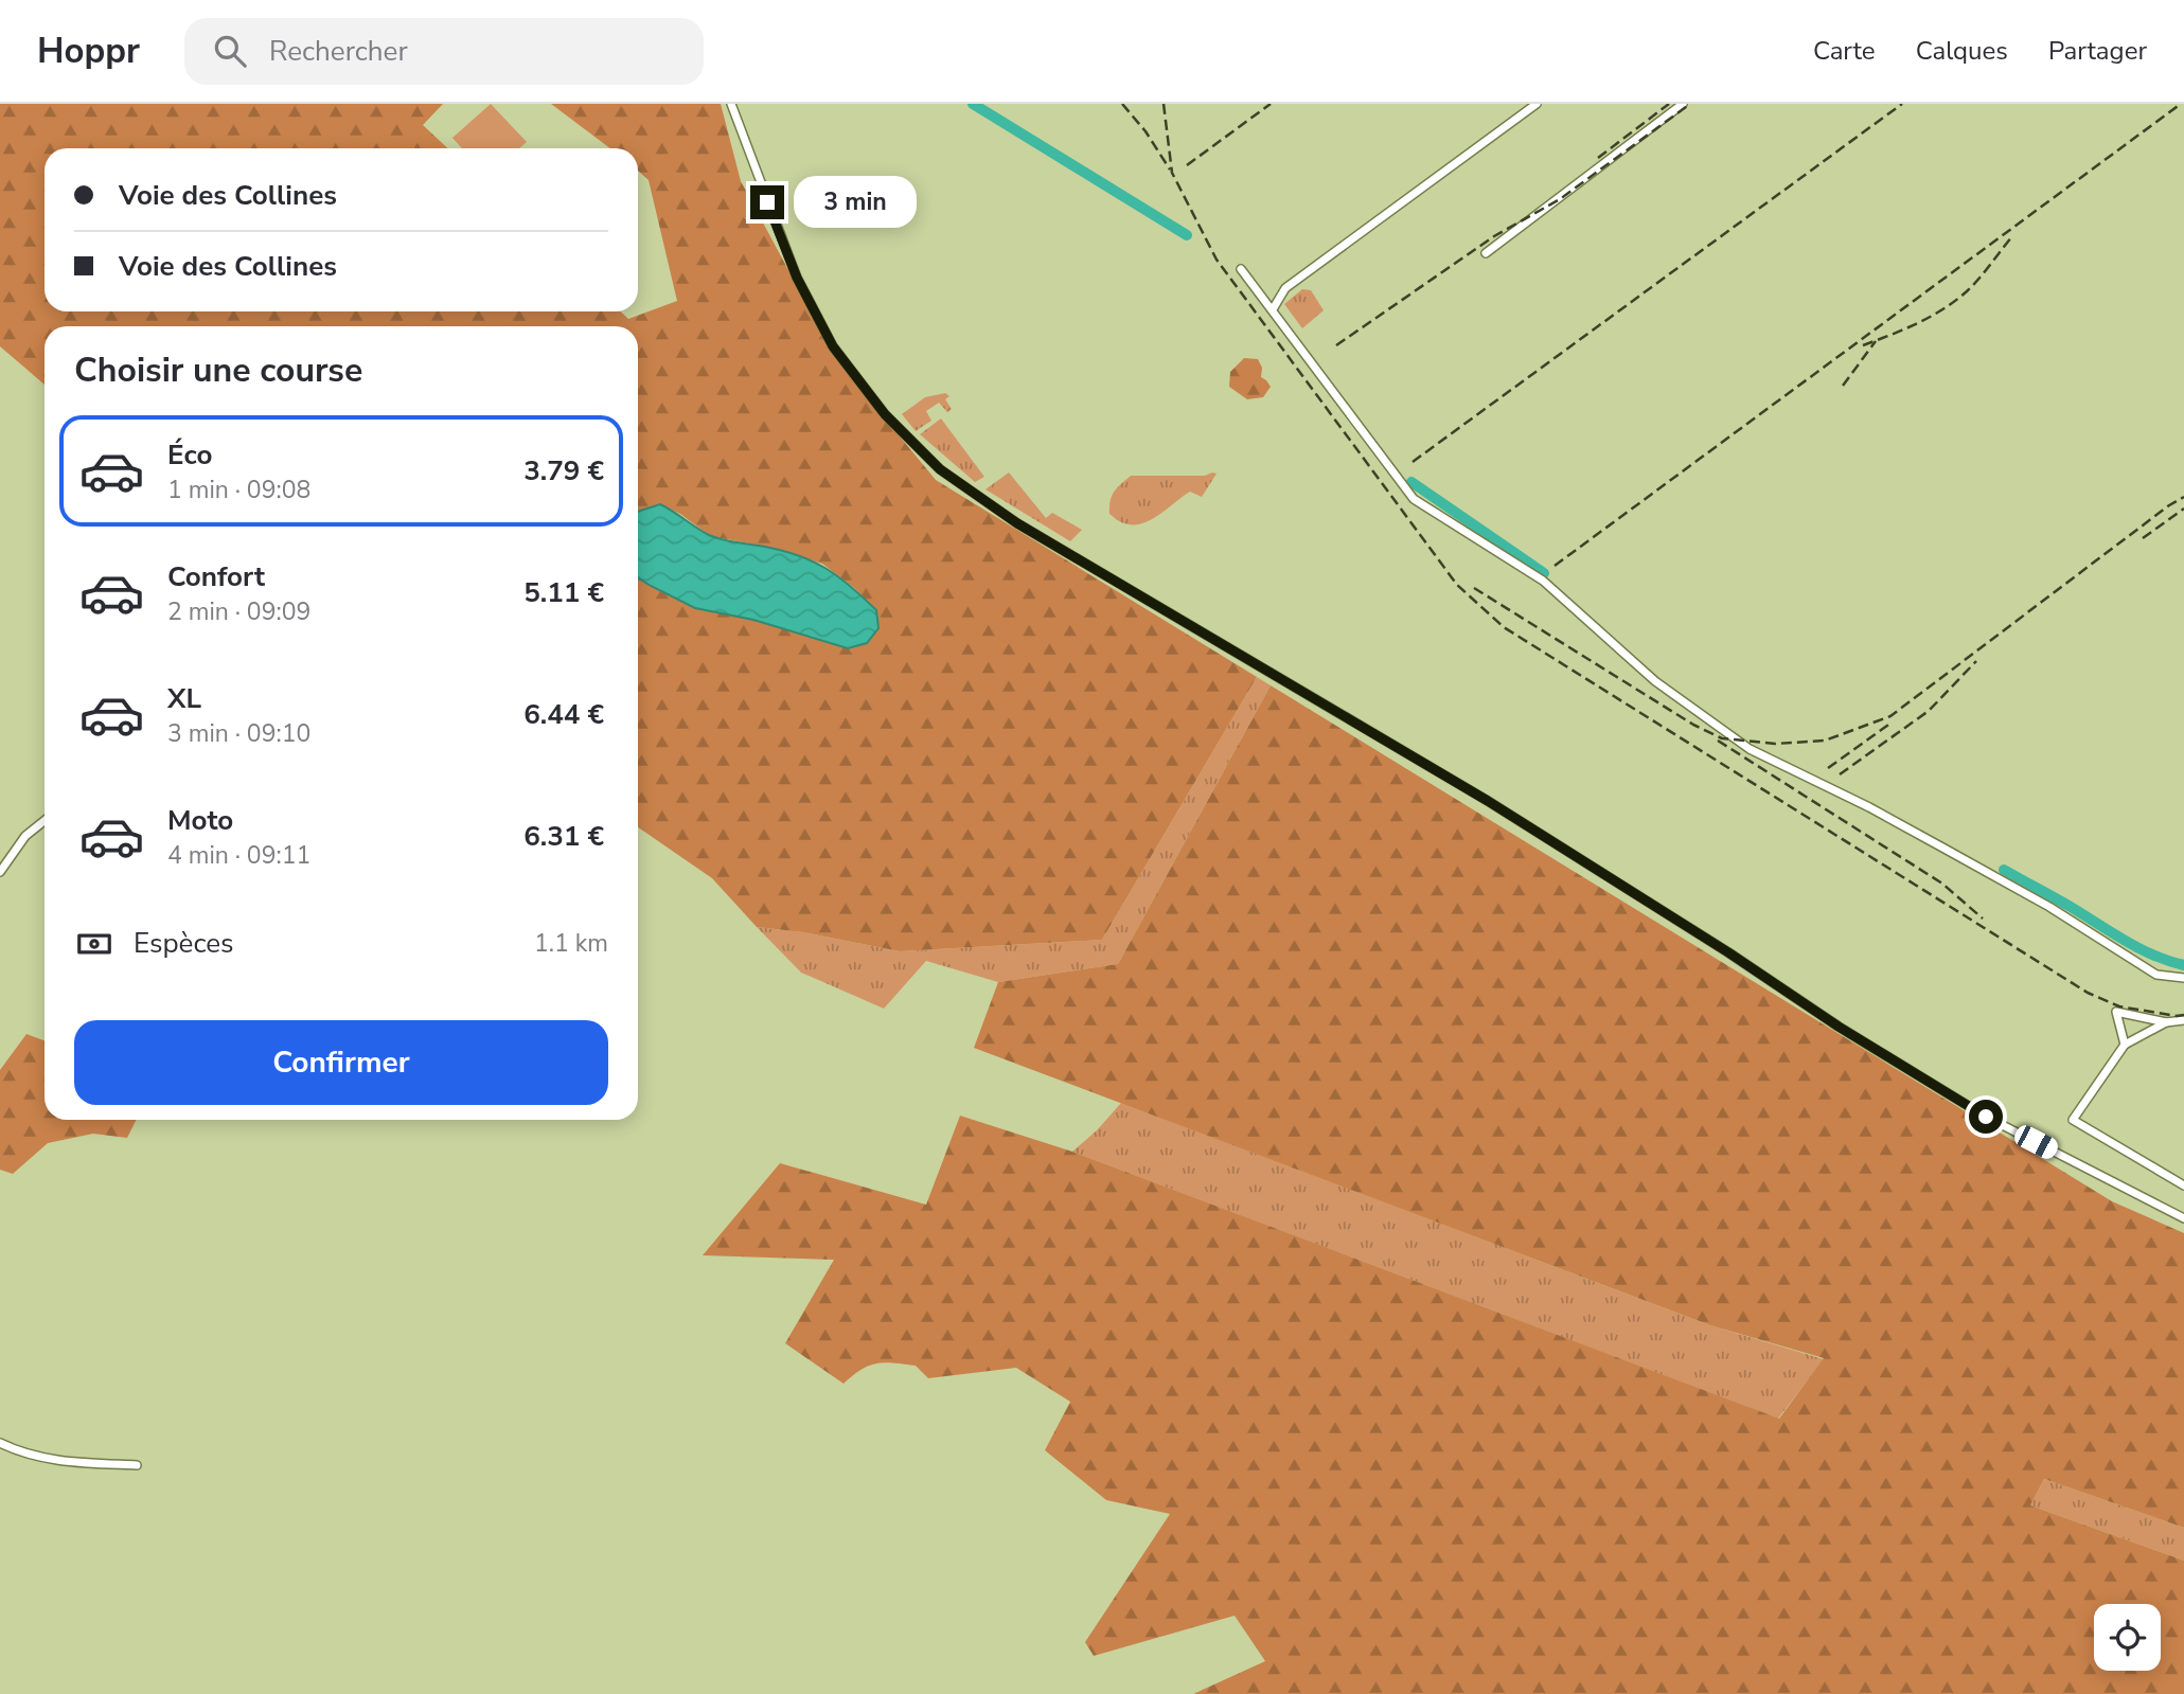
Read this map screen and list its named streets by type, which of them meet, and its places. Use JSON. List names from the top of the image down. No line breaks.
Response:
{"page":{"header":"Hoppr","search":"Rechercher","nav":["Carte","Calques","Partager"],"banner":["Voie des Collines","Voie des Collines"],"bubble":"3 min","heading":"Choisir une course","list":[{"name":"Éco","note":"1 min · 09:08","value":"3.79 €"},{"name":"Confort","note":"2 min · 09:09","value":"5.11 €"},{"name":"XL","note":"3 min · 09:10","value":"6.44 €"},{"name":"Moto","note":"4 min · 09:11","value":"6.31 €"}],"pay":["Espèces","1.1 km"],"buttons":"Confirmer"}}
